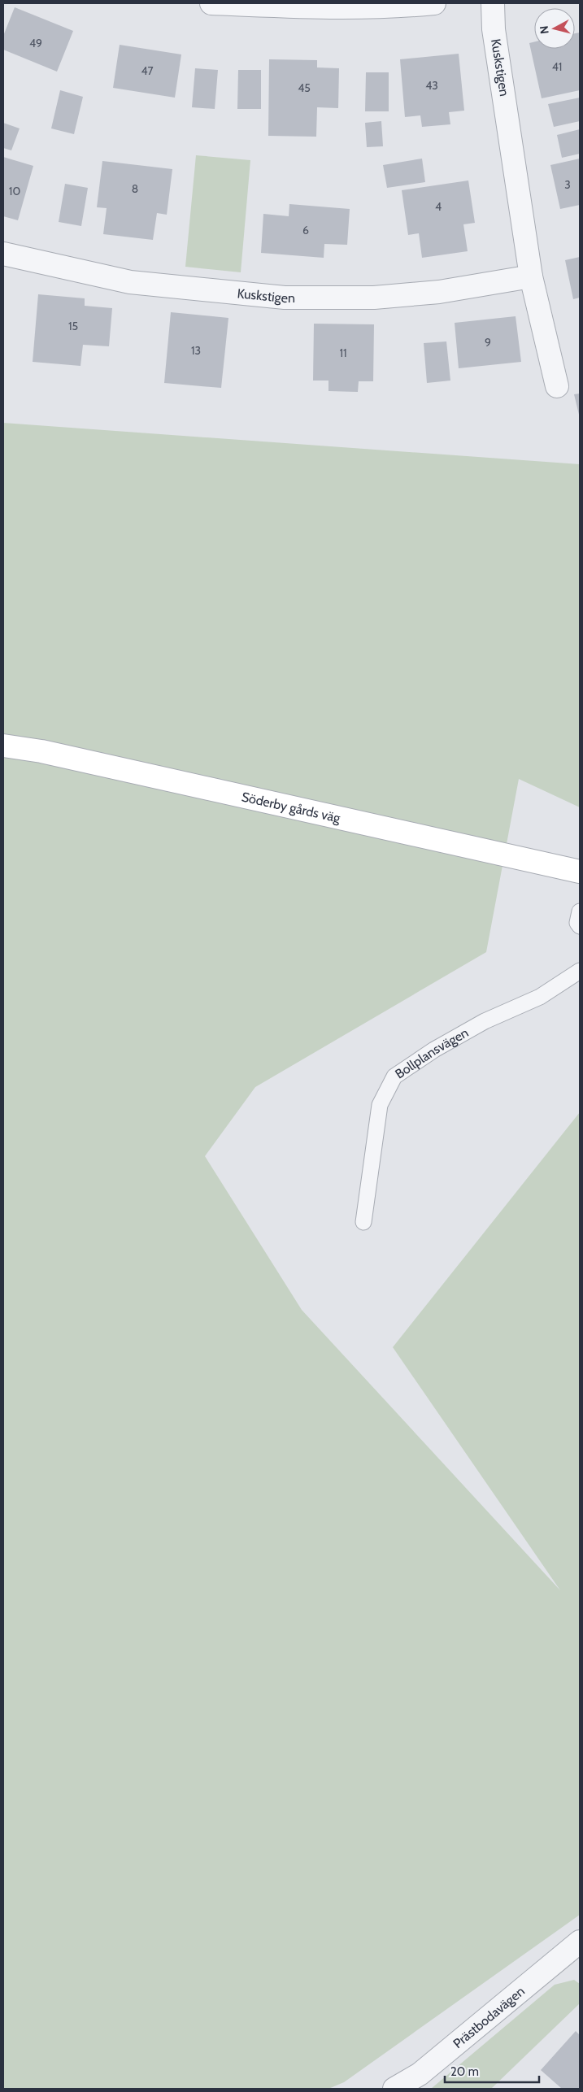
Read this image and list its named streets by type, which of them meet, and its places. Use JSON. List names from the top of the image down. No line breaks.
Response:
{"streets":{"main road":["Söderby gårds väg"],"street":["Kuskstigen","Prästbodavägen"],"lane":["Bollplansvägen"]},"house_numbers":["49","41","47","43","45","3","8","10","4","6","15","9","13","11"],"scale_bar":"20 m","north":"left"}
